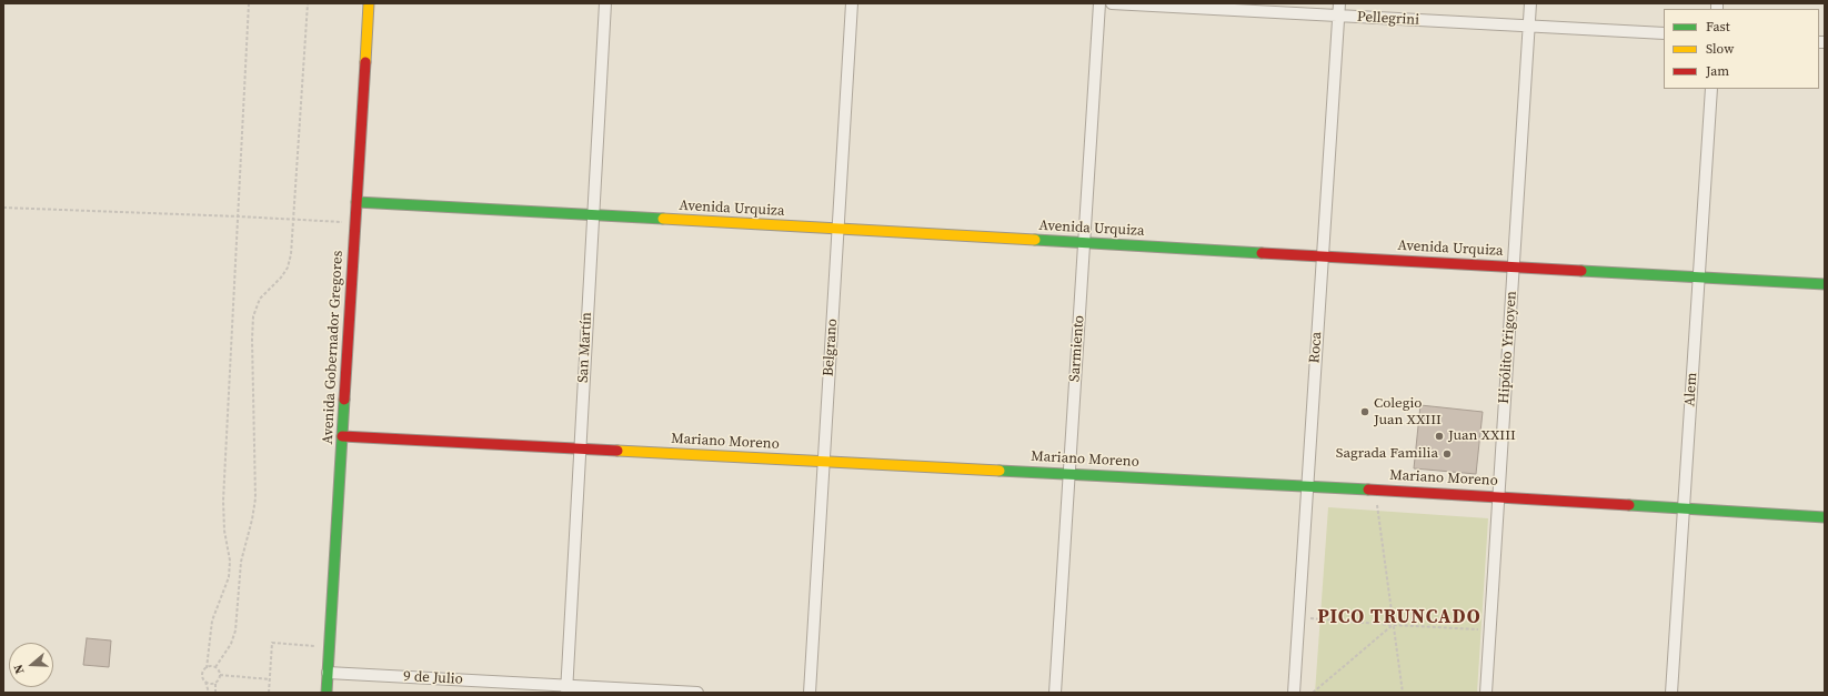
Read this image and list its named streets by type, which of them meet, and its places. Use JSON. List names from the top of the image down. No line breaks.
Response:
{"streets":{"street":["Pellegrini","Avenida Urquiza","Avenida Gobernador Gregores","San Martín","Belgrano","Roca","Hipólito Yrigoyen","Sarmiento","Alem","Mariano Moreno","9 de Julio"]},"crossings":[["Pellegrini","Roca"],["Pellegrini","Hipólito Yrigoyen"],["Avenida Urquiza","Avenida Gobernador Gregores"],["Avenida Urquiza","San Martín"],["Avenida Urquiza","Belgrano"],["Avenida Urquiza","Roca"],["Avenida Urquiza","Hipólito Yrigoyen"],["Avenida Urquiza","Sarmiento"],["Avenida Urquiza","Alem"],["Avenida Gobernador Gregores","Mariano Moreno"],["Avenida Gobernador Gregores","9 de Julio"],["San Martín","Mariano Moreno"],["San Martín","9 de Julio"],["Belgrano","Mariano Moreno"],["Roca","Mariano Moreno"],["Hipólito Yrigoyen","Mariano Moreno"],["Sarmiento","Mariano Moreno"],["Alem","Mariano Moreno"]],"districts":["PICO TRUNCADO"],"places":["Colegio Juan XXIII","Juan XXIII","Sagrada Familia"],"legend":["Fast","Slow","Jam"],"north":"left"}
